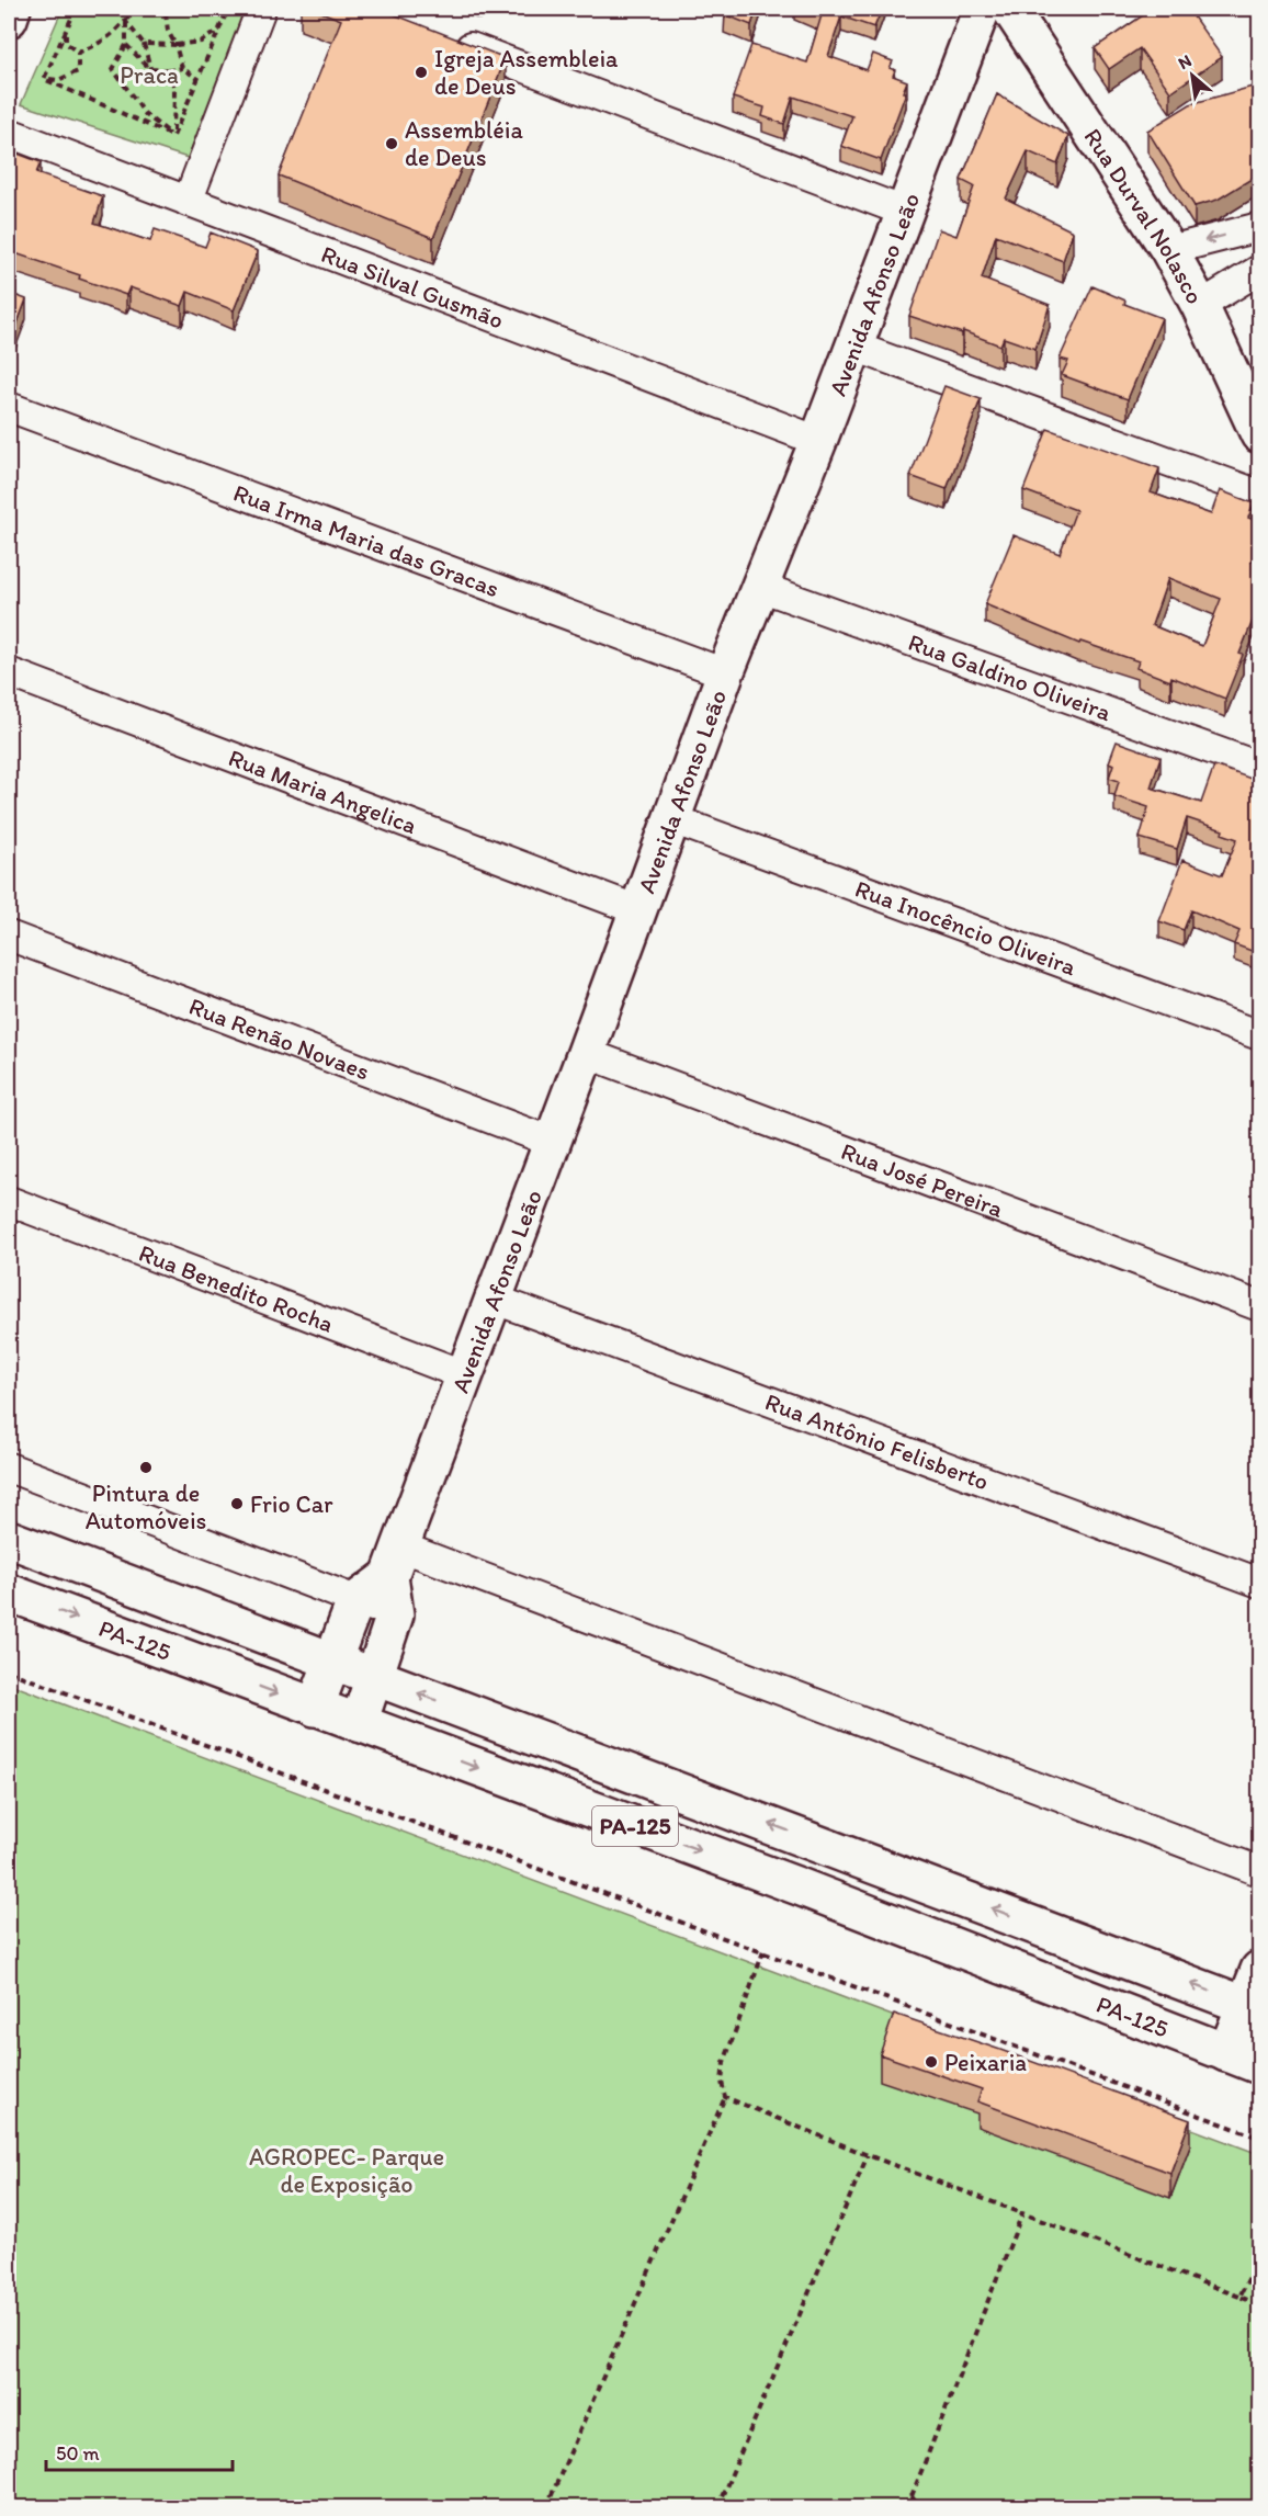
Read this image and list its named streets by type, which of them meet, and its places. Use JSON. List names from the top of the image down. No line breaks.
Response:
{"streets":{"main road":["Rua Durval Nolasco","Avenida Afonso Leão","PA-125"],"street":["Rua Silval Gusmão","Rua Irma Maria das Gracas","Rua Galdino Oliveira","Rua Maria Angelica","Rua Inocêncio Oliveira","Rua Renão Novaes","Rua José Pereira","Rua Benedito Rocha","Rua Antônio Felisberto"]},"crossings":[["Rua Silval Gusmão","Avenida Afonso Leão"],["Avenida Afonso Leão","Rua Irma Maria das Gracas"],["Avenida Afonso Leão","Rua Galdino Oliveira"],["Avenida Afonso Leão","Rua Maria Angelica"],["Avenida Afonso Leão","Rua Inocêncio Oliveira"],["Avenida Afonso Leão","Rua Renão Novaes"],["Avenida Afonso Leão","Rua José Pereira"],["Avenida Afonso Leão","Rua Benedito Rocha"],["Avenida Afonso Leão","Rua Antônio Felisberto"],["Avenida Afonso Leão","PA-125"]],"parks":["Praca","AGROPEC- Parque de Exposição"],"places":["Igreja Assembleia de Deus","Assembléia de Deus","Pintura de Automóveis","Frio Car","Peixaria"],"scale_bar":"50 m","north":"top left"}
